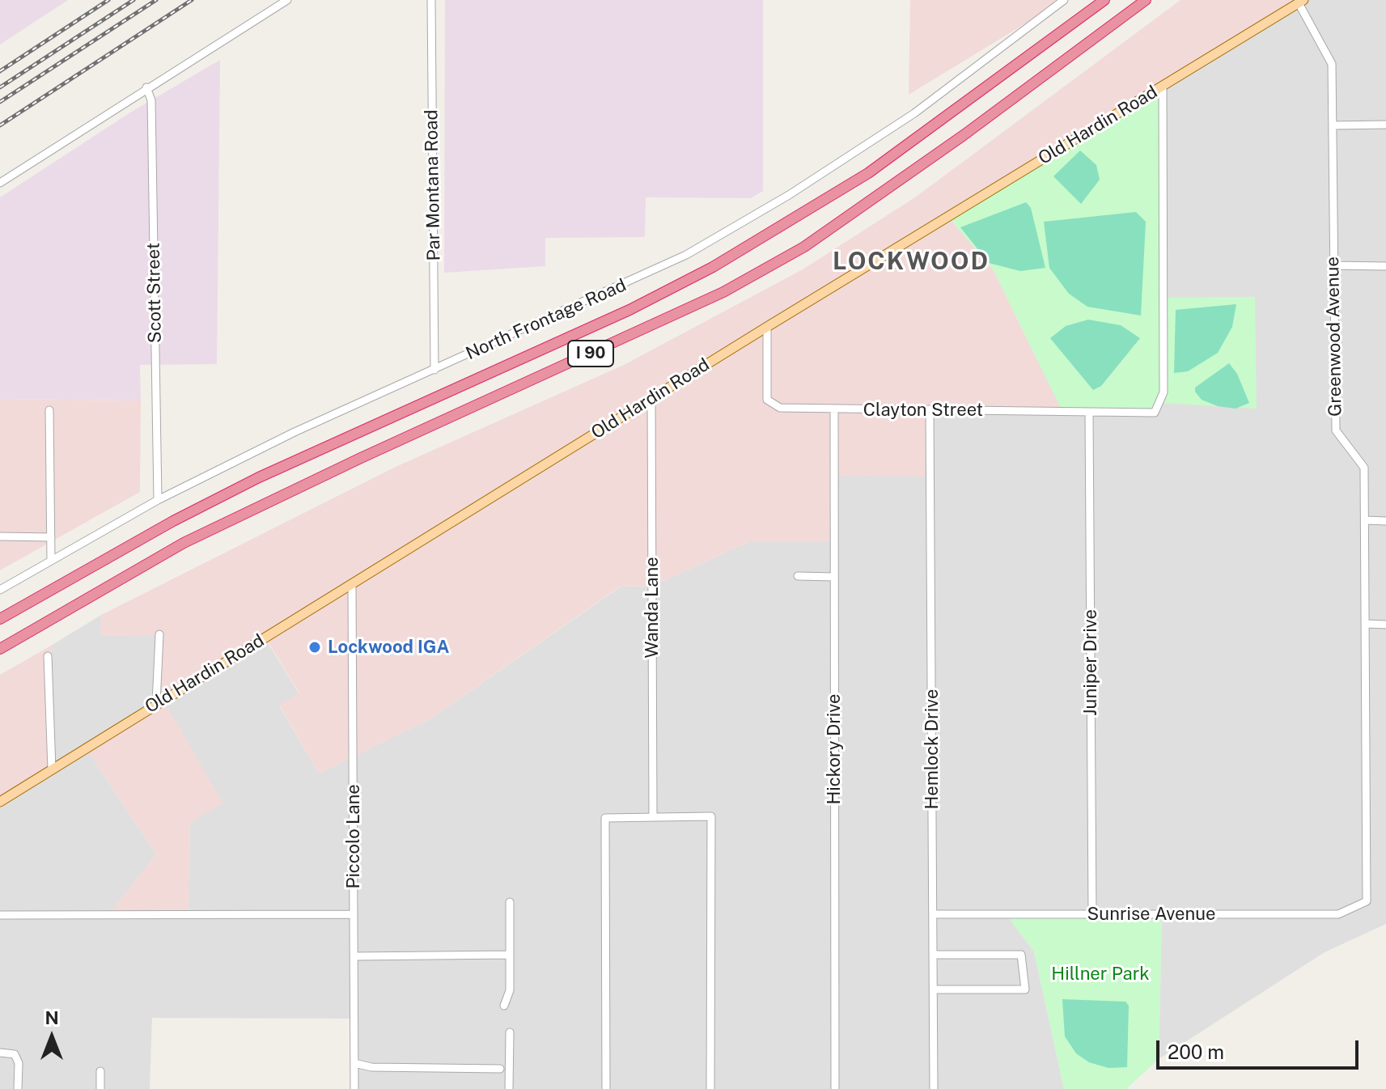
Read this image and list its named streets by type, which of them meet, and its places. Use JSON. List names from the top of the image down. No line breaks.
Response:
{"streets":{"highway":["I 90"],"main road":["Old Hardin Road"],"street":["Par Montana Road","Scott Street","North Frontage Road","Greenwood Avenue","Clayton Street","Wanda Lane","Juniper Drive","Hickory Drive","Hemlock Drive","Piccolo Lane","Sunrise Avenue"]},"crossings":[["Old Hardin Road","Greenwood Avenue"],["Old Hardin Road","Clayton Street"],["Old Hardin Road","Wanda Lane"],["Old Hardin Road","Piccolo Lane"],["Par Montana Road","North Frontage Road"],["Scott Street","North Frontage Road"],["Greenwood Avenue","Sunrise Avenue"],["Clayton Street","Juniper Drive"],["Clayton Street","Hickory Drive"],["Clayton Street","Hemlock Drive"],["Juniper Drive","Sunrise Avenue"],["Hemlock Drive","Sunrise Avenue"]],"districts":["LOCKWOOD"],"parks":["Hillner Park"],"places":["Lockwood IGA"],"scale_bar":"200 m","north":"top"}
